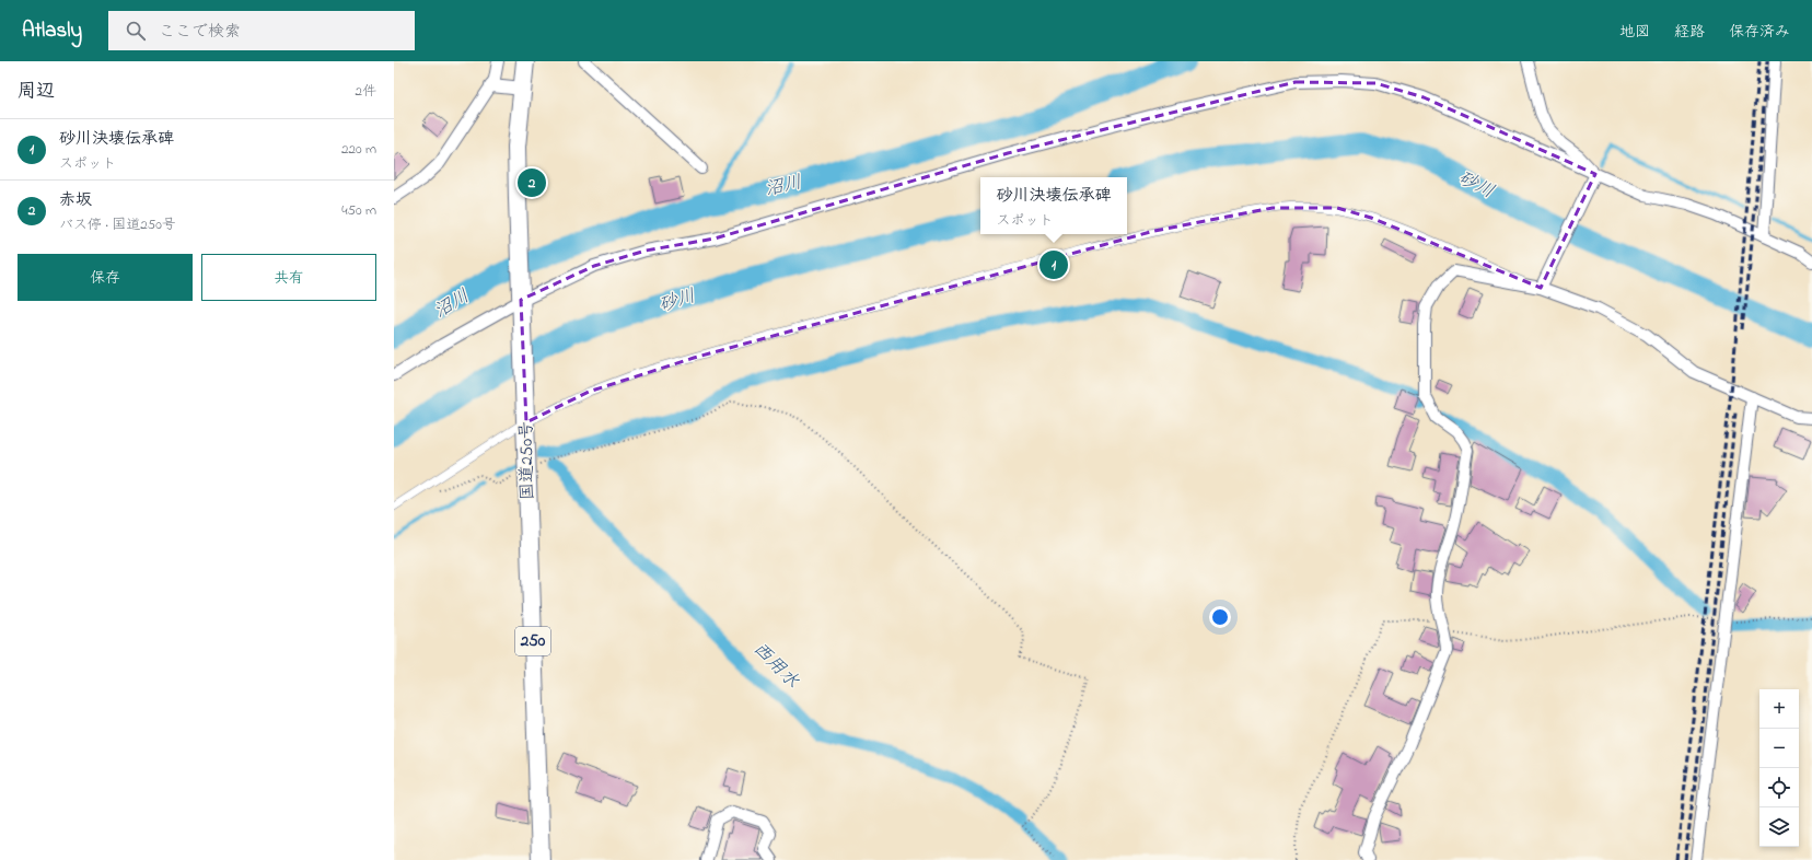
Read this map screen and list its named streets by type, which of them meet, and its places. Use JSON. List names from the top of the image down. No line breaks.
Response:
{"streets":{"highway":["国道250号","250"]},"water":["砂川","沼川","西用水"],"page":{"header":"Atlasly","search":"ここで検索","nav":["地図","経路","保存済み"],"heading":["周辺","2件"],"list":[{"mark":"1","name":"砂川決壊伝承碑","note":"スポット","value":"220 m"},{"mark":"2","name":"赤坂","note":"バス停 · 国道250号","value":"450 m"}],"pins":["2","1"],"popup":["砂川決壊伝承碑","スポット"],"buttons":["保存","共有"],"map_buttons":["+","−"]}}
